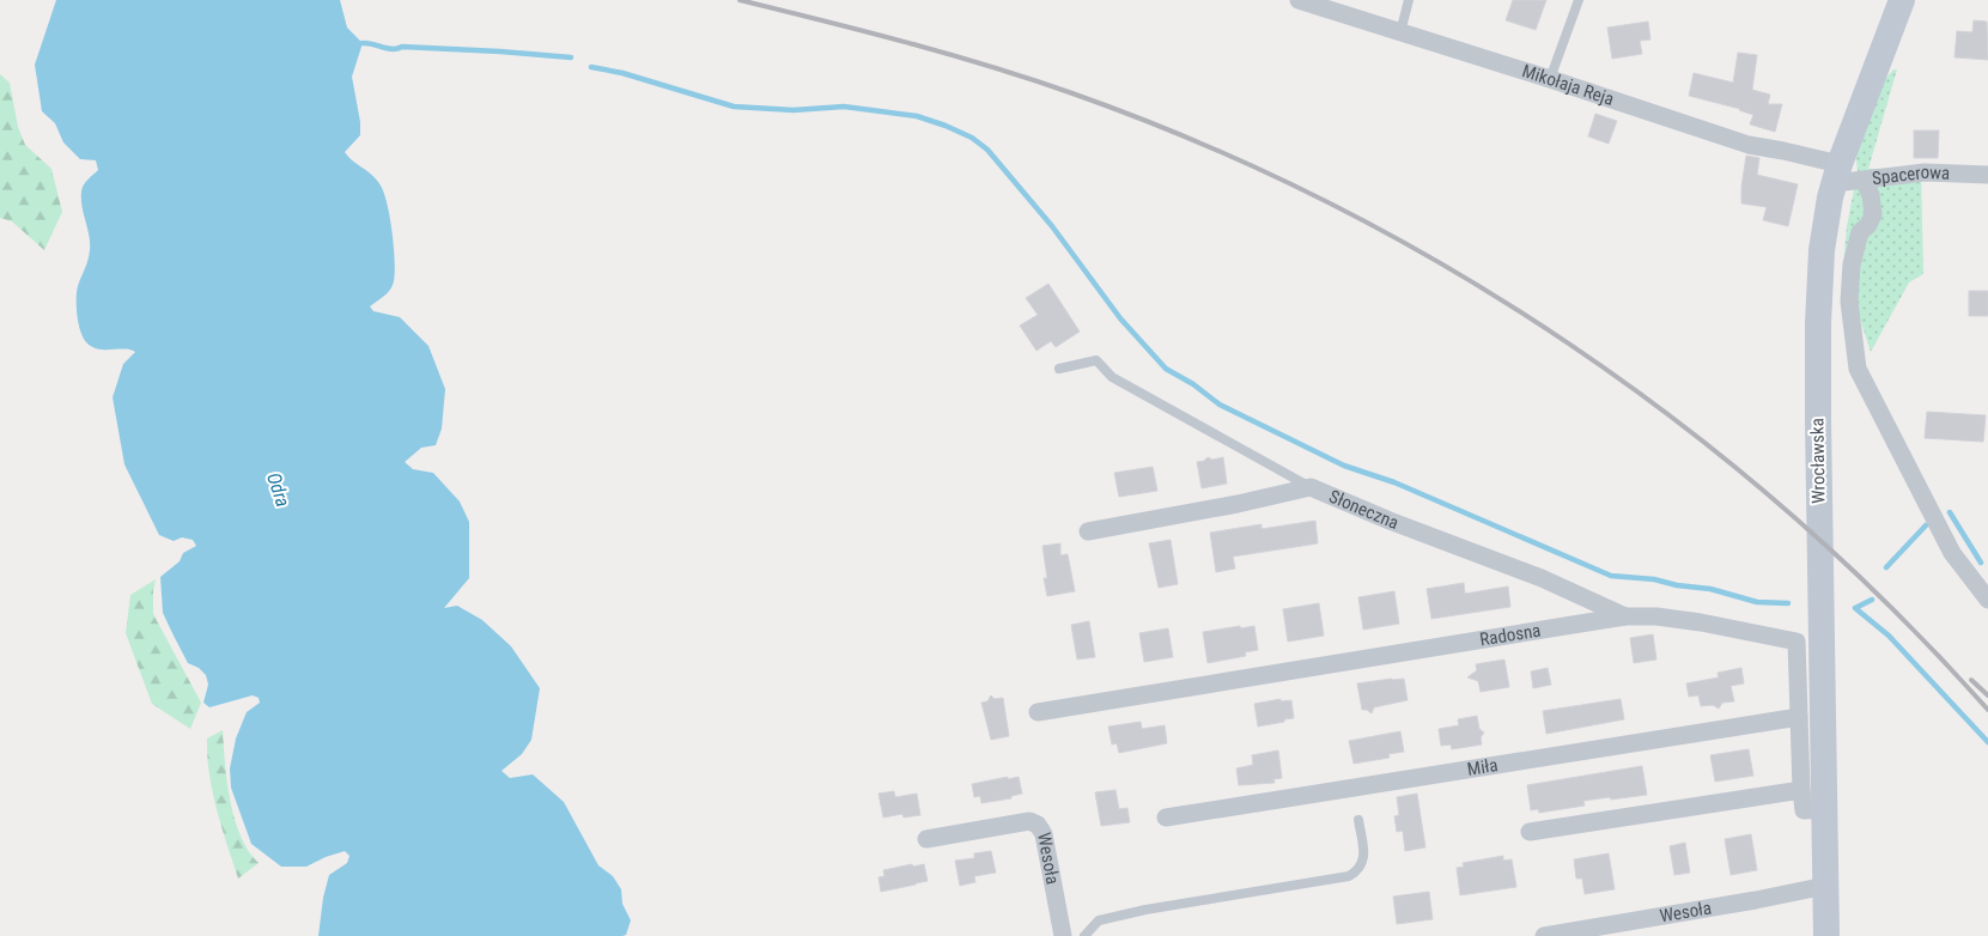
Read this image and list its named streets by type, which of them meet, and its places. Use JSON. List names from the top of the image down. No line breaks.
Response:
{"streets":{"main road":["Wrocławska"],"street":["Mikołaja Reja","Spacerowa","Słoneczna","Radosna","Miła","Wesoła"]},"crossings":[["Mikołaja Reja","Spacerowa"],["Mikołaja Reja","Wrocławska"],["Spacerowa","Wrocławska"],["Wrocławska","Radosna"],["Wrocławska","Wesoła"],["Słoneczna","Radosna"],["Radosna","Miła"]],"water":["Odra"]}
